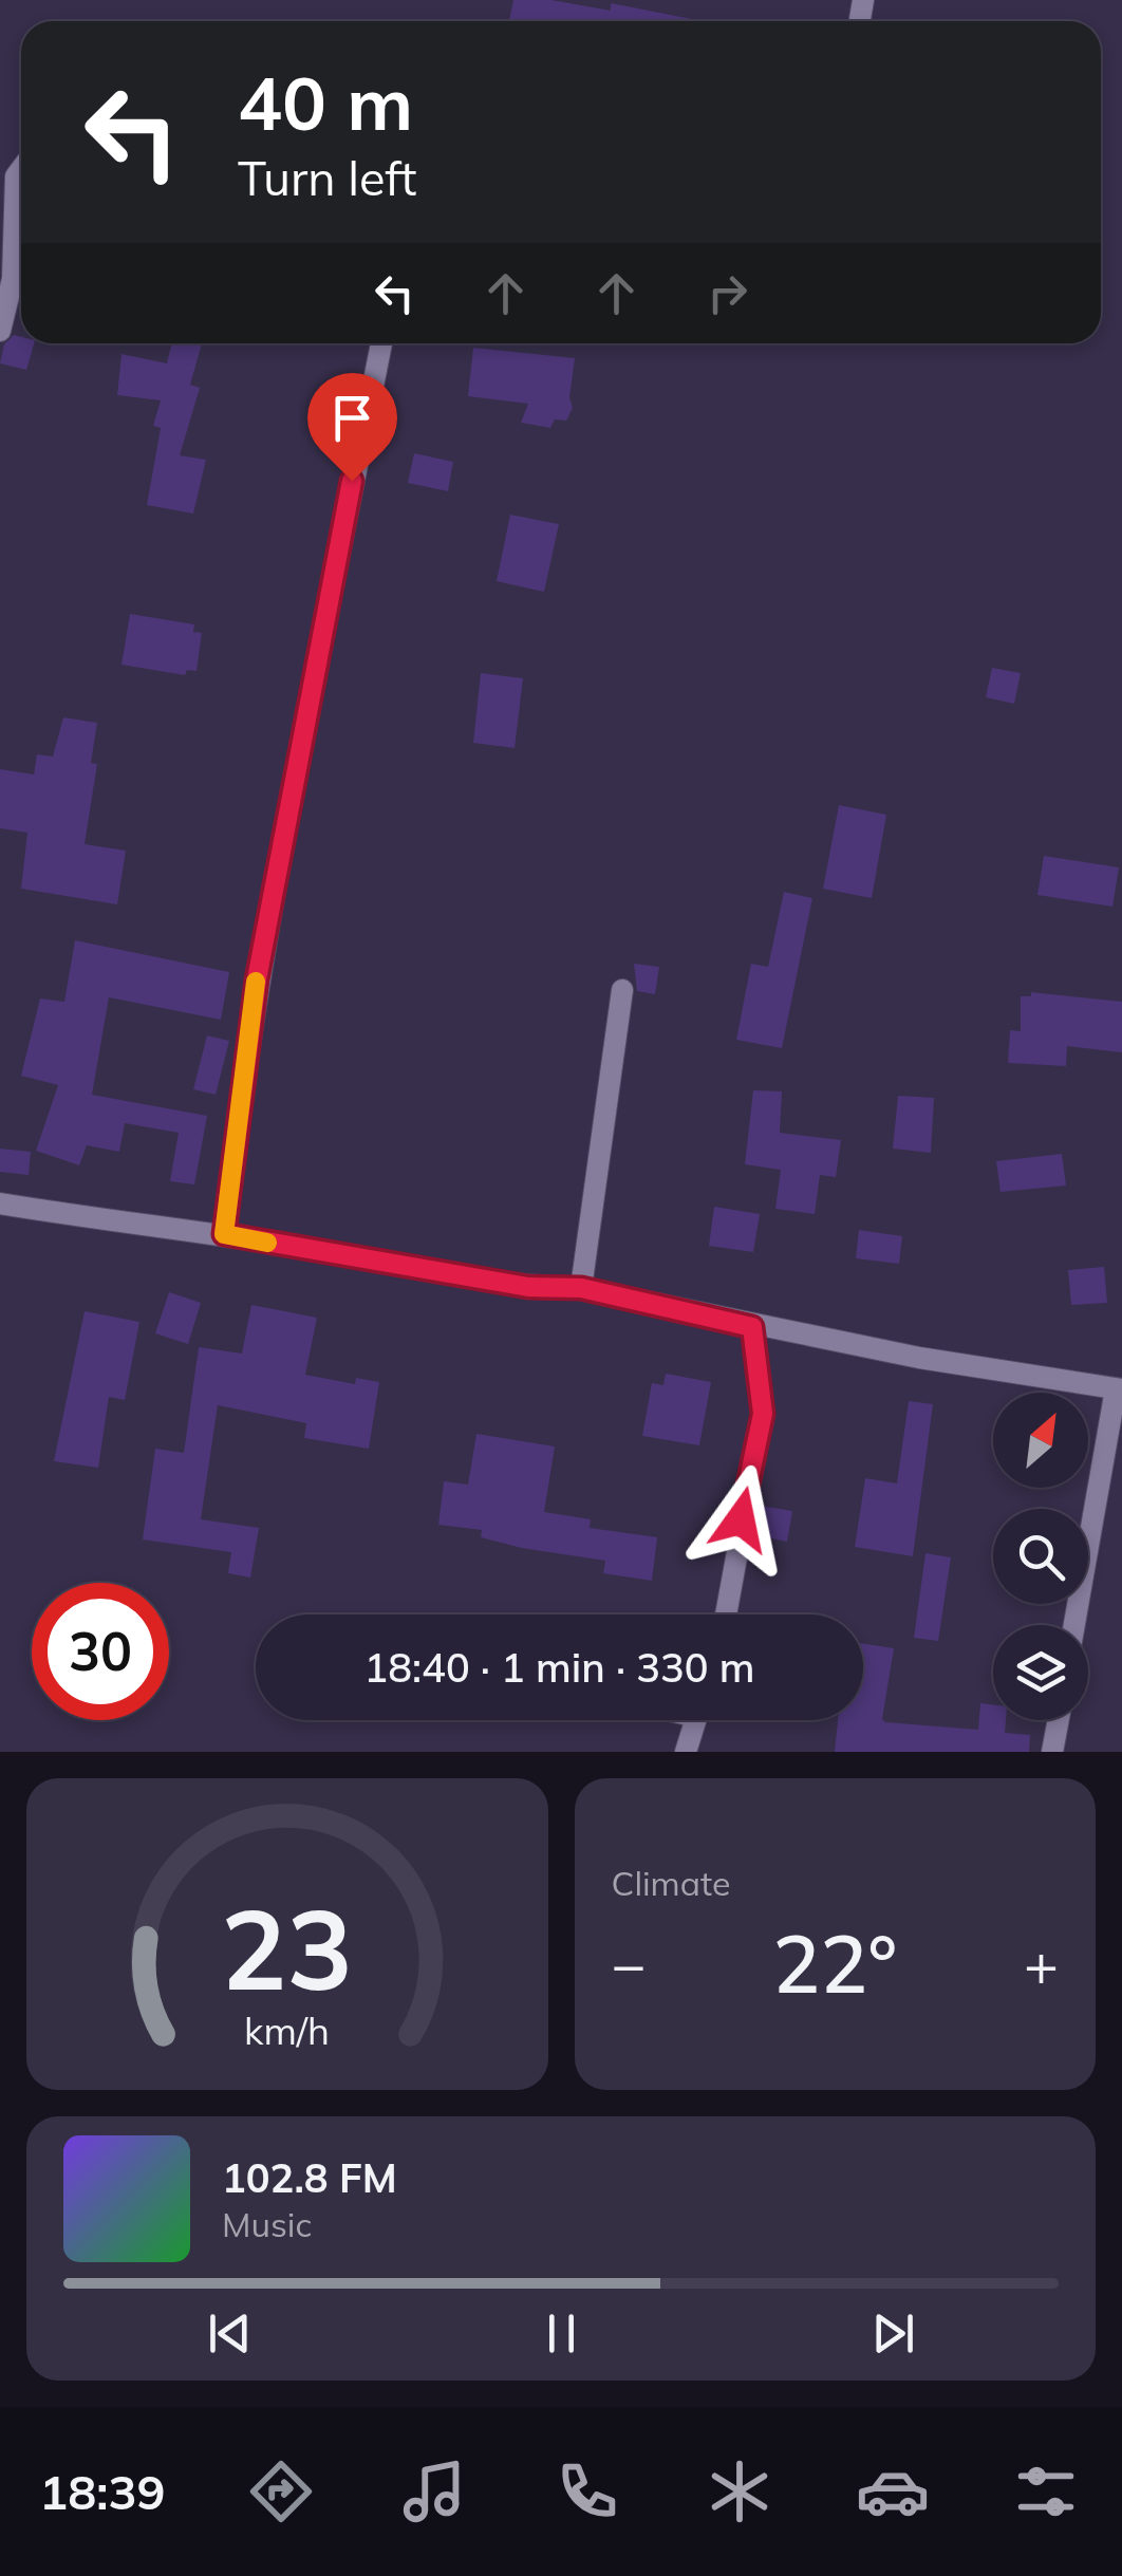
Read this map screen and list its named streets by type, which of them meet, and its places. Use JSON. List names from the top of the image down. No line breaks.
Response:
{"north":"top right","page":{"turn":["40 m","Turn left"],"limit":"30","trip":"18:40 · 1 min · 330 m","tile":"Climate","heat":["−","22°","+"],"song":["102.8 FM","Music"],"tabs":"18:39","gauge":["23","km/h"]}}
